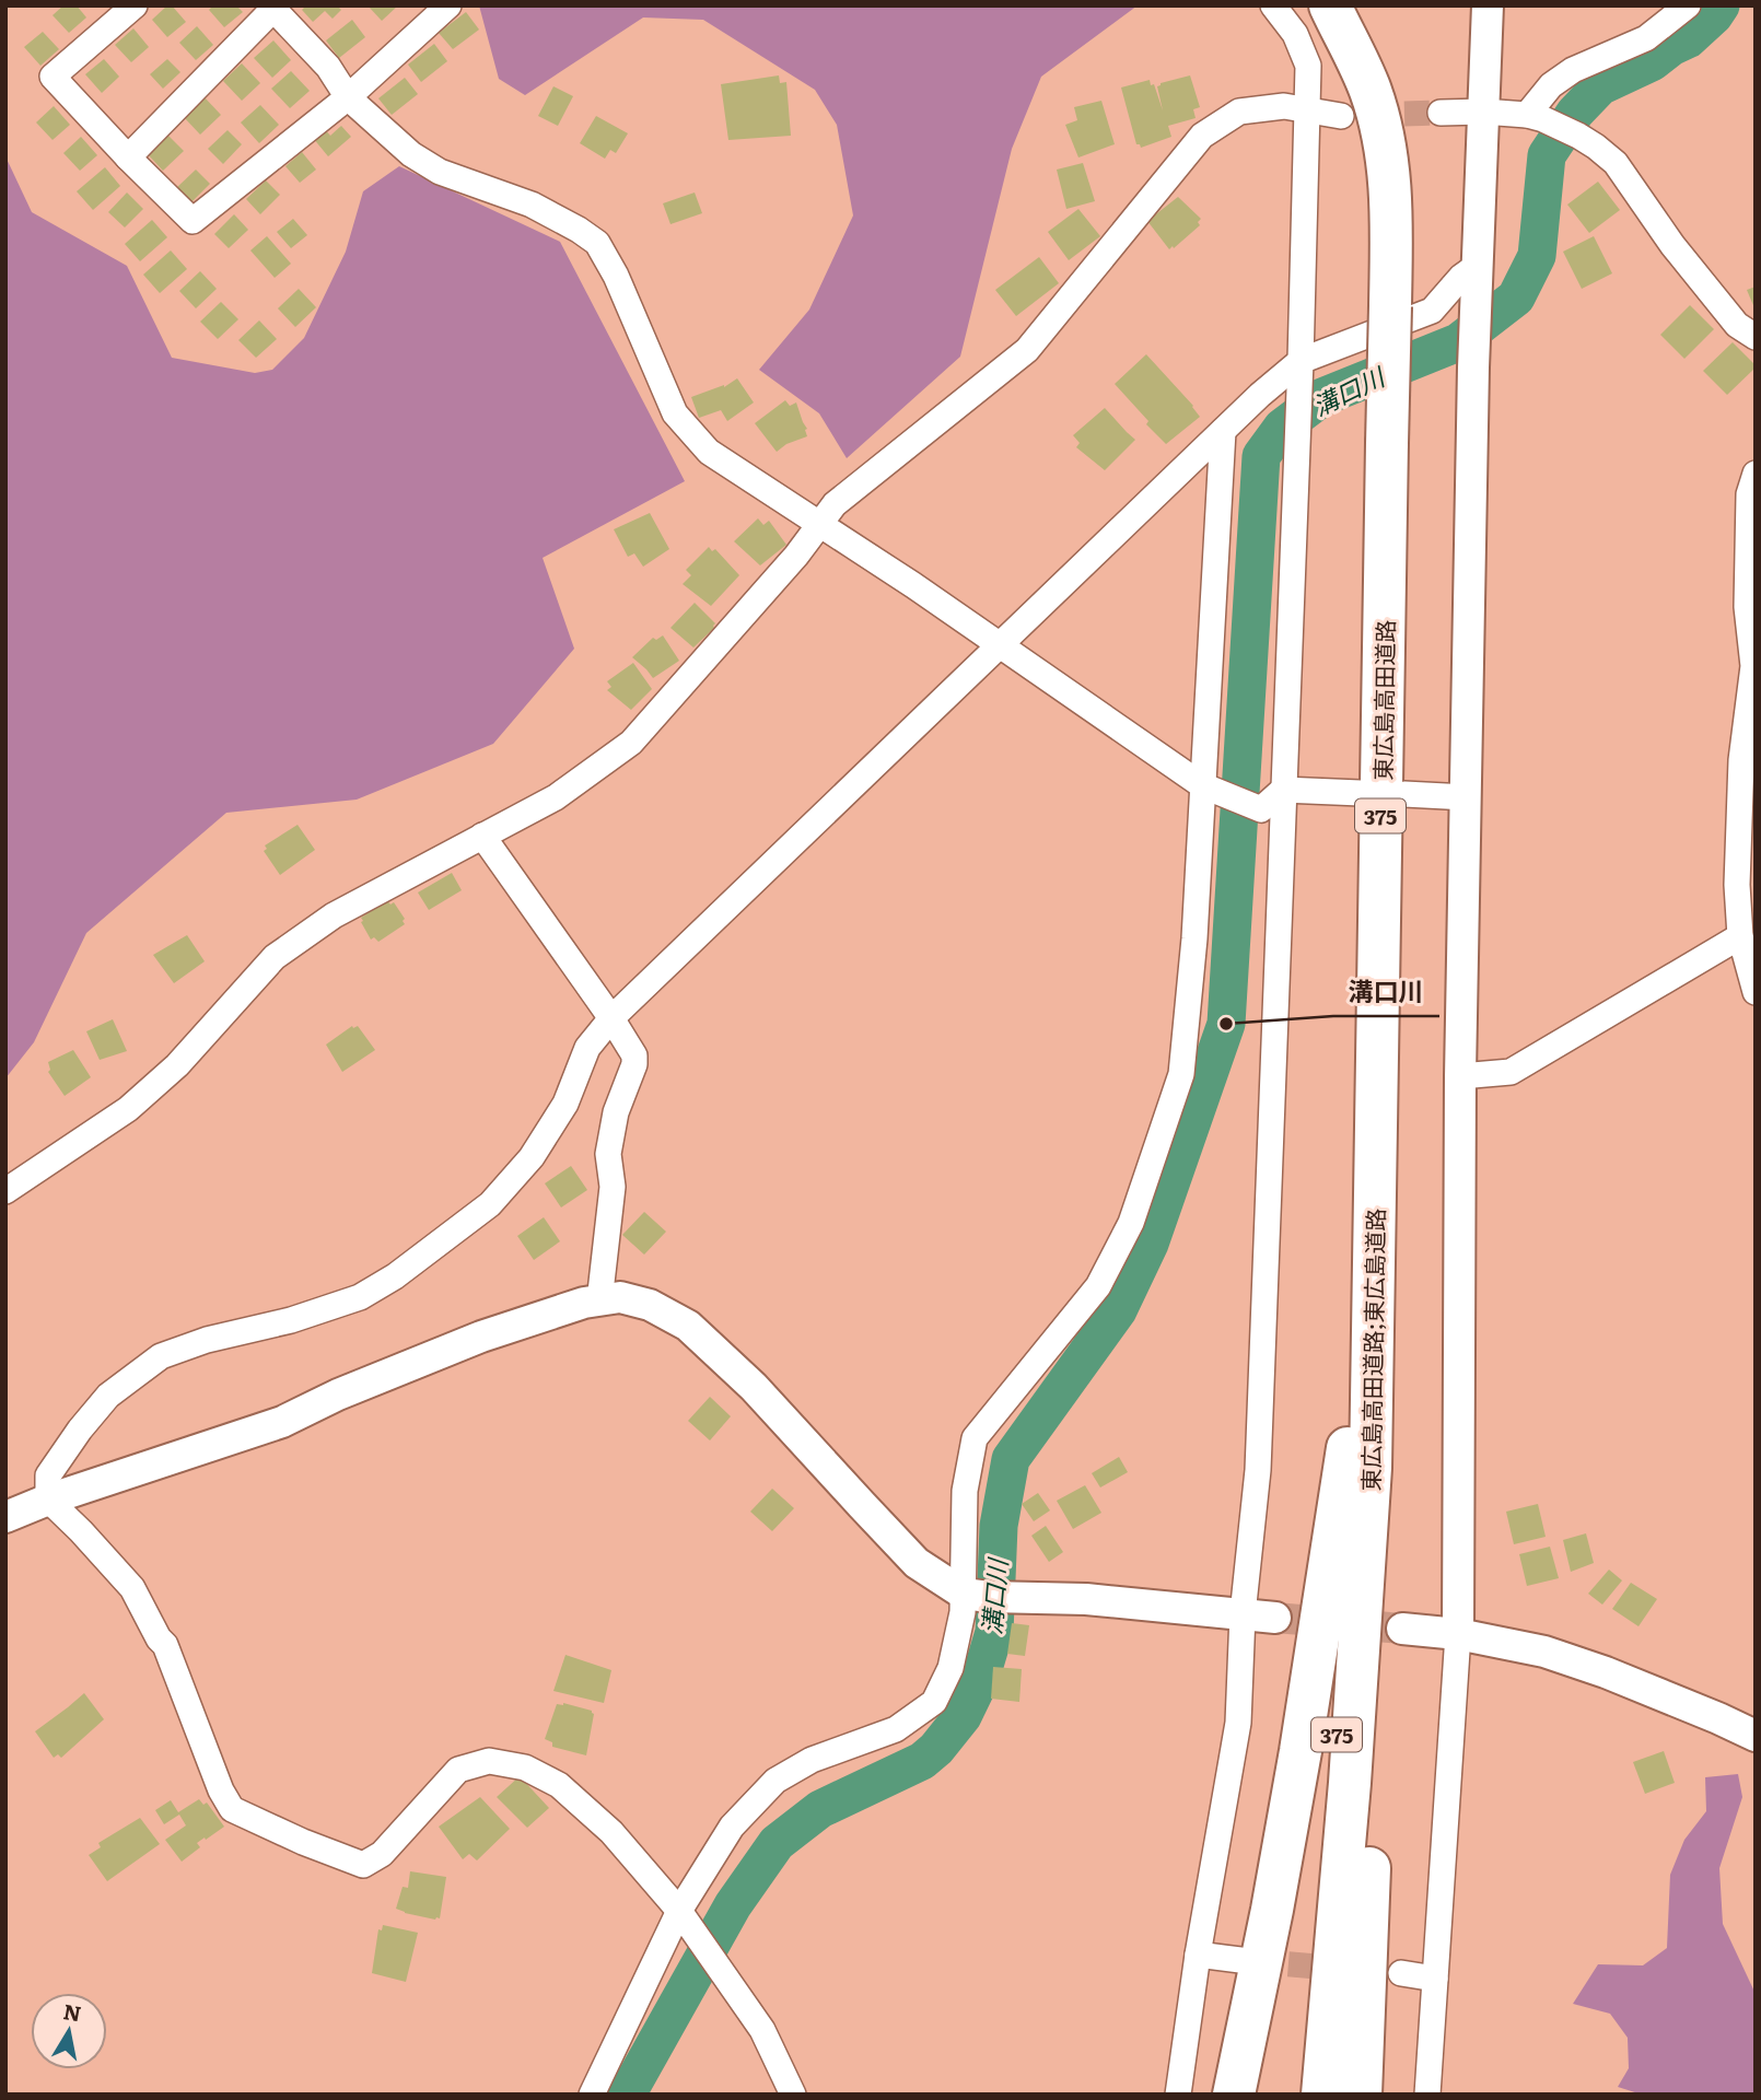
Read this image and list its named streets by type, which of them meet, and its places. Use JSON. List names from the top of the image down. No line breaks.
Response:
{"streets":{"highway":["東広島高田道路","375","東広島高田道路;東広島道路"]},"crossings":[["東広島高田道路","東広島高田道路;東広島道路"]],"water":["溝口川"],"places":["溝口川"],"north":"top"}
